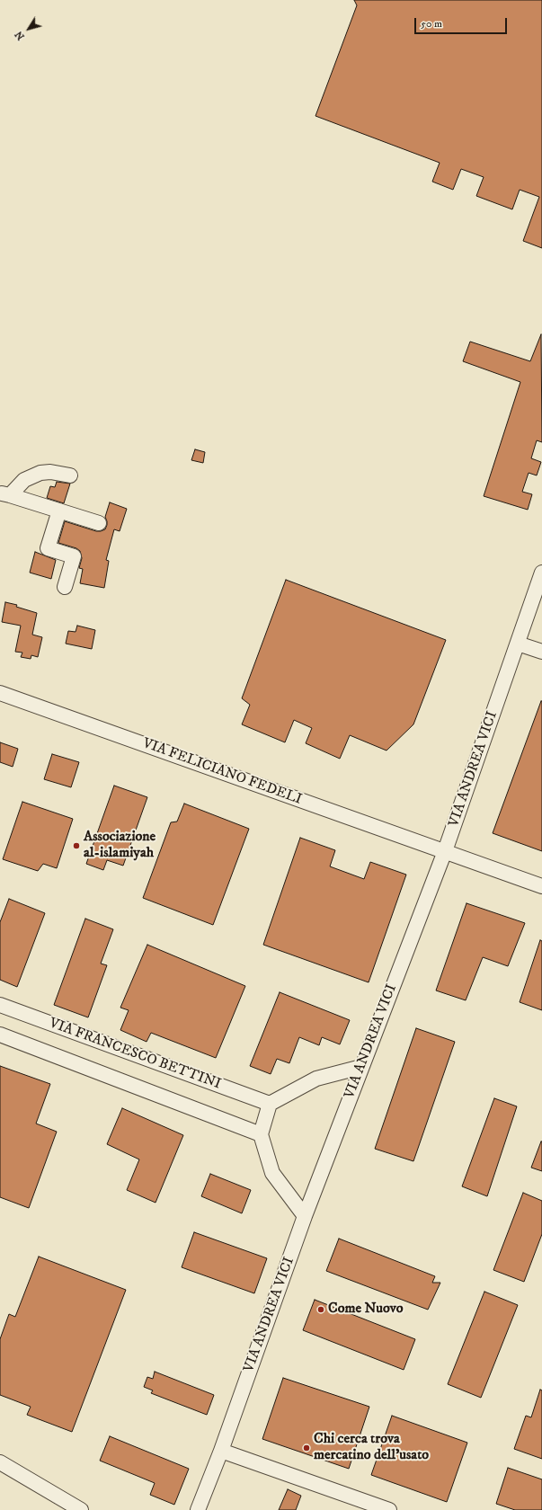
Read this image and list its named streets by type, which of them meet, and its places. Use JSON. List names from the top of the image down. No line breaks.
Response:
{"streets":{"street":["VIA ANDREA VICI","VIA FELICIANO FEDELI","VIA FRANCESCO BETTINI"]},"crossings":[["VIA ANDREA VICI","VIA FELICIANO FEDELI"]],"places":["Associazione al-islamiyah","Come Nuovo","Chi cerca trova mercatino dell'usato"],"scale_bar":"50 m","north":"bottom left"}
